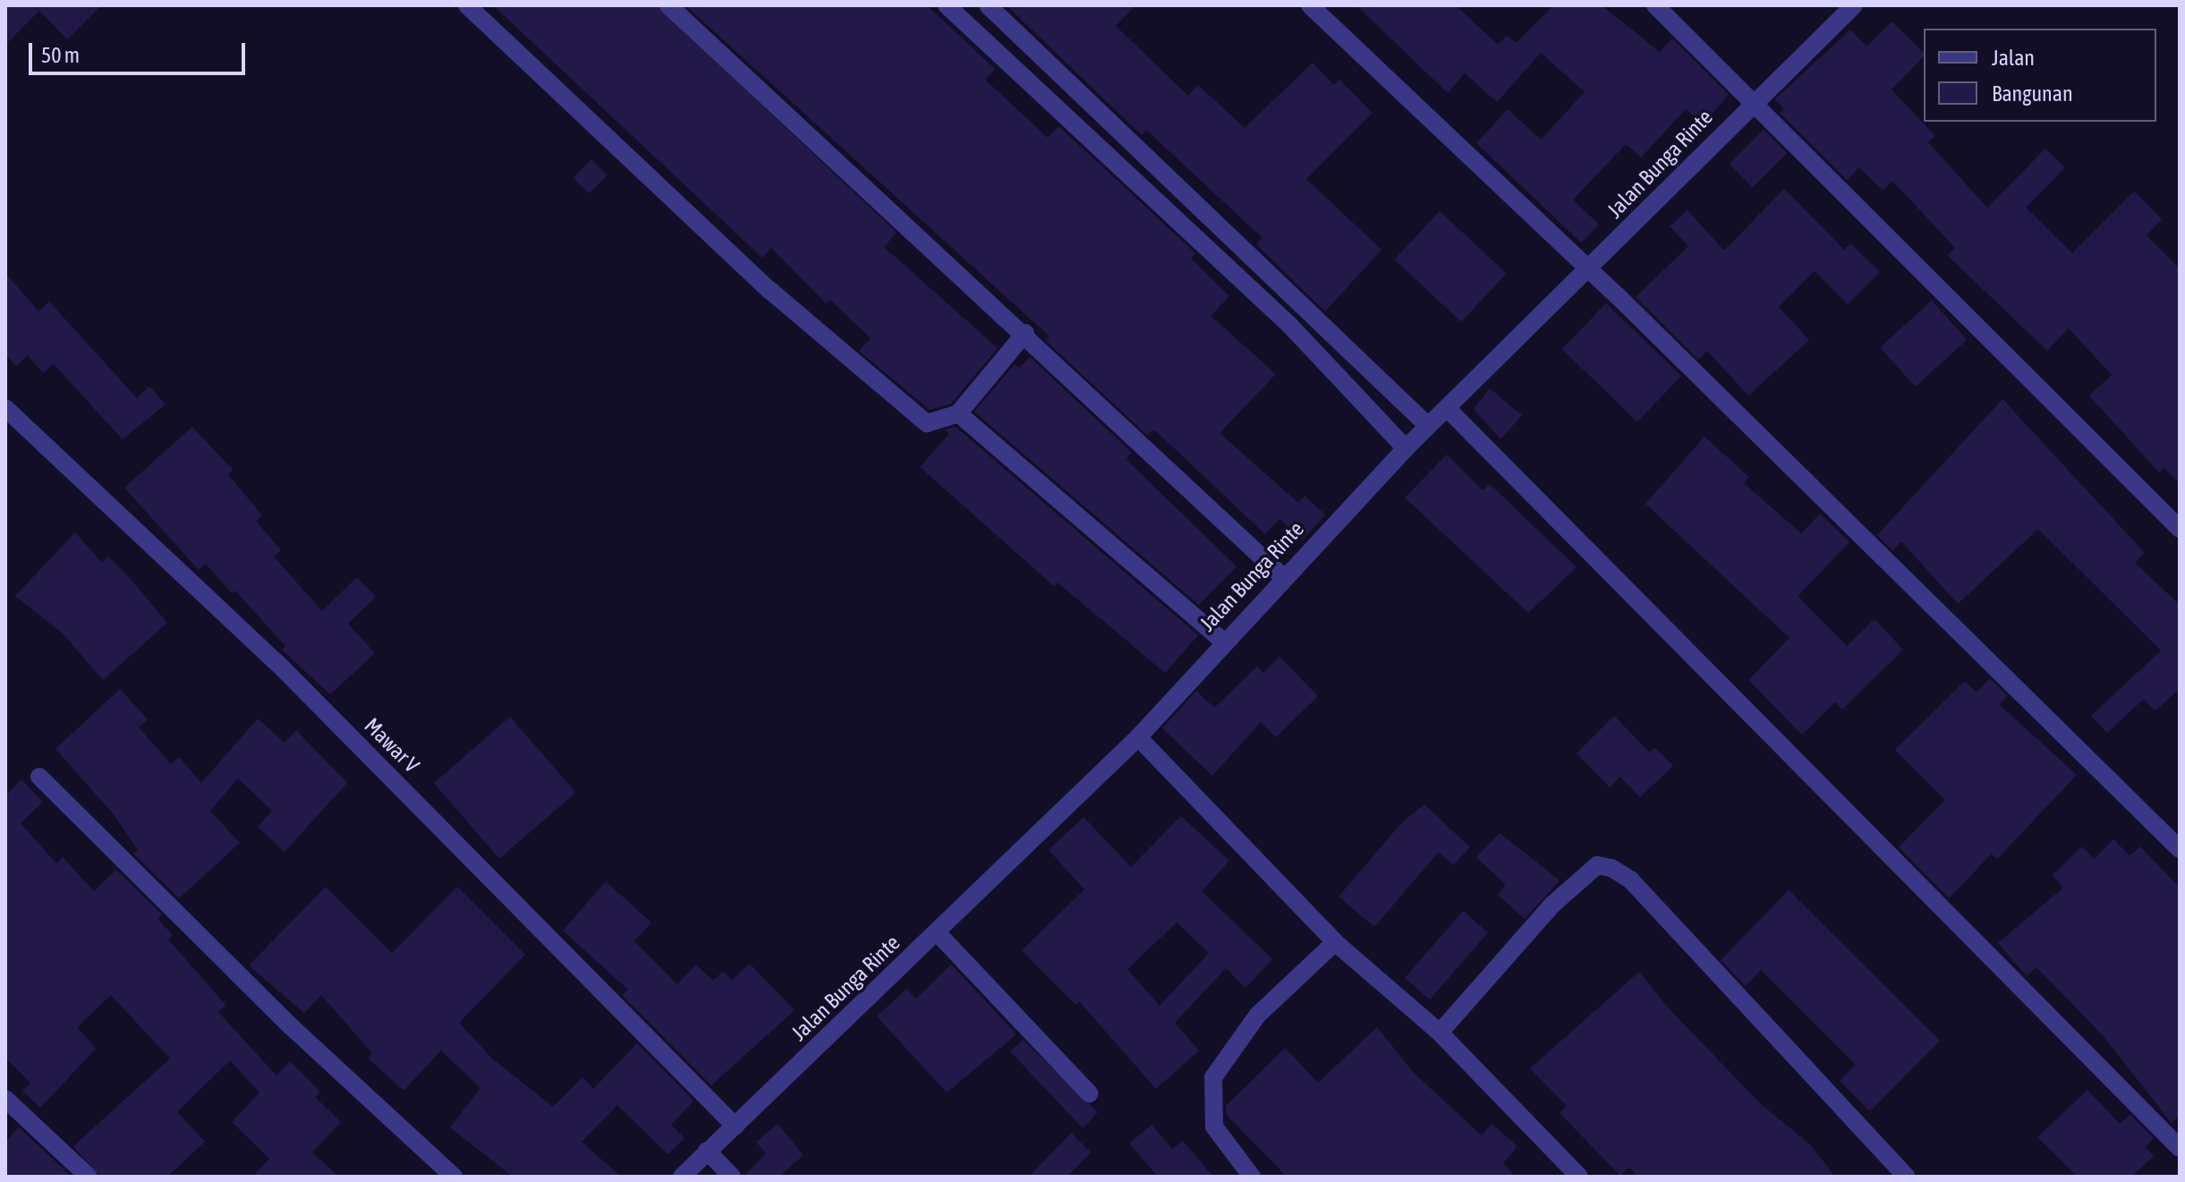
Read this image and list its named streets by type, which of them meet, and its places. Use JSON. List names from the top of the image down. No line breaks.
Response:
{"streets":{"street":["Jalan Bunga Rinte","Mawar V"]},"crossings":[["Jalan Bunga Rinte","Mawar V"]],"legend":["Jalan","Bangunan"],"scale_bar":"50 m"}
